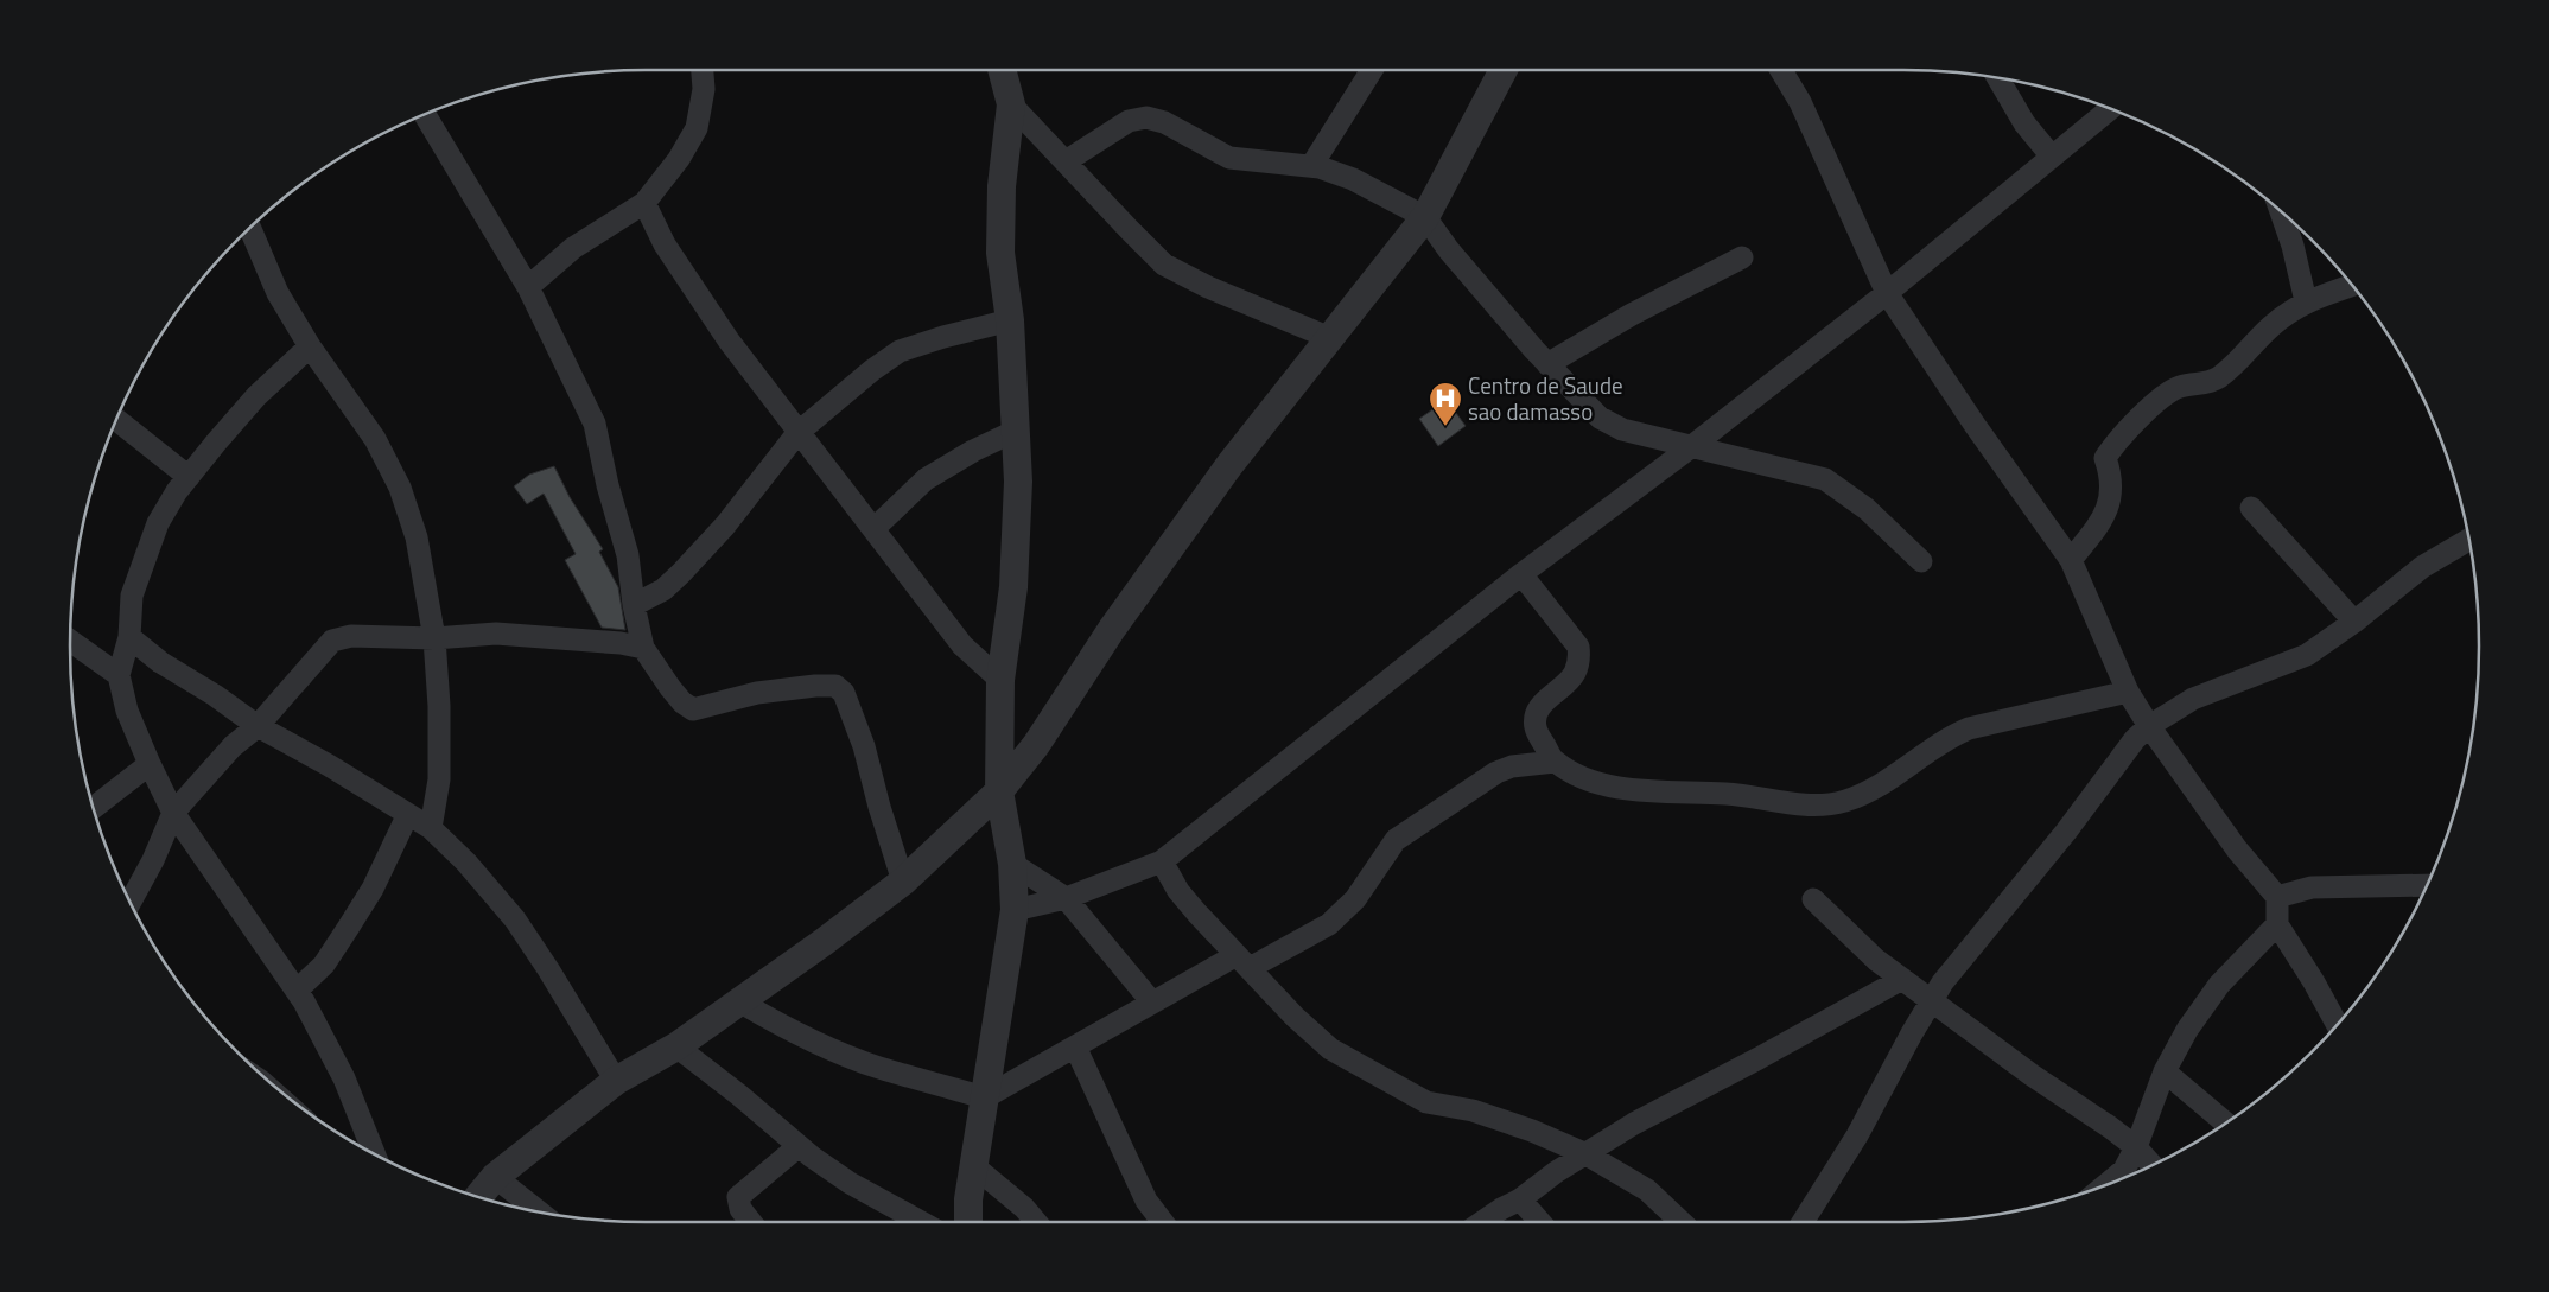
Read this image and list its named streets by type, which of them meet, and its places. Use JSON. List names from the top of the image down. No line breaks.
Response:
{"places":{"hospital":["Centro de Saude sao damasso"]}}
